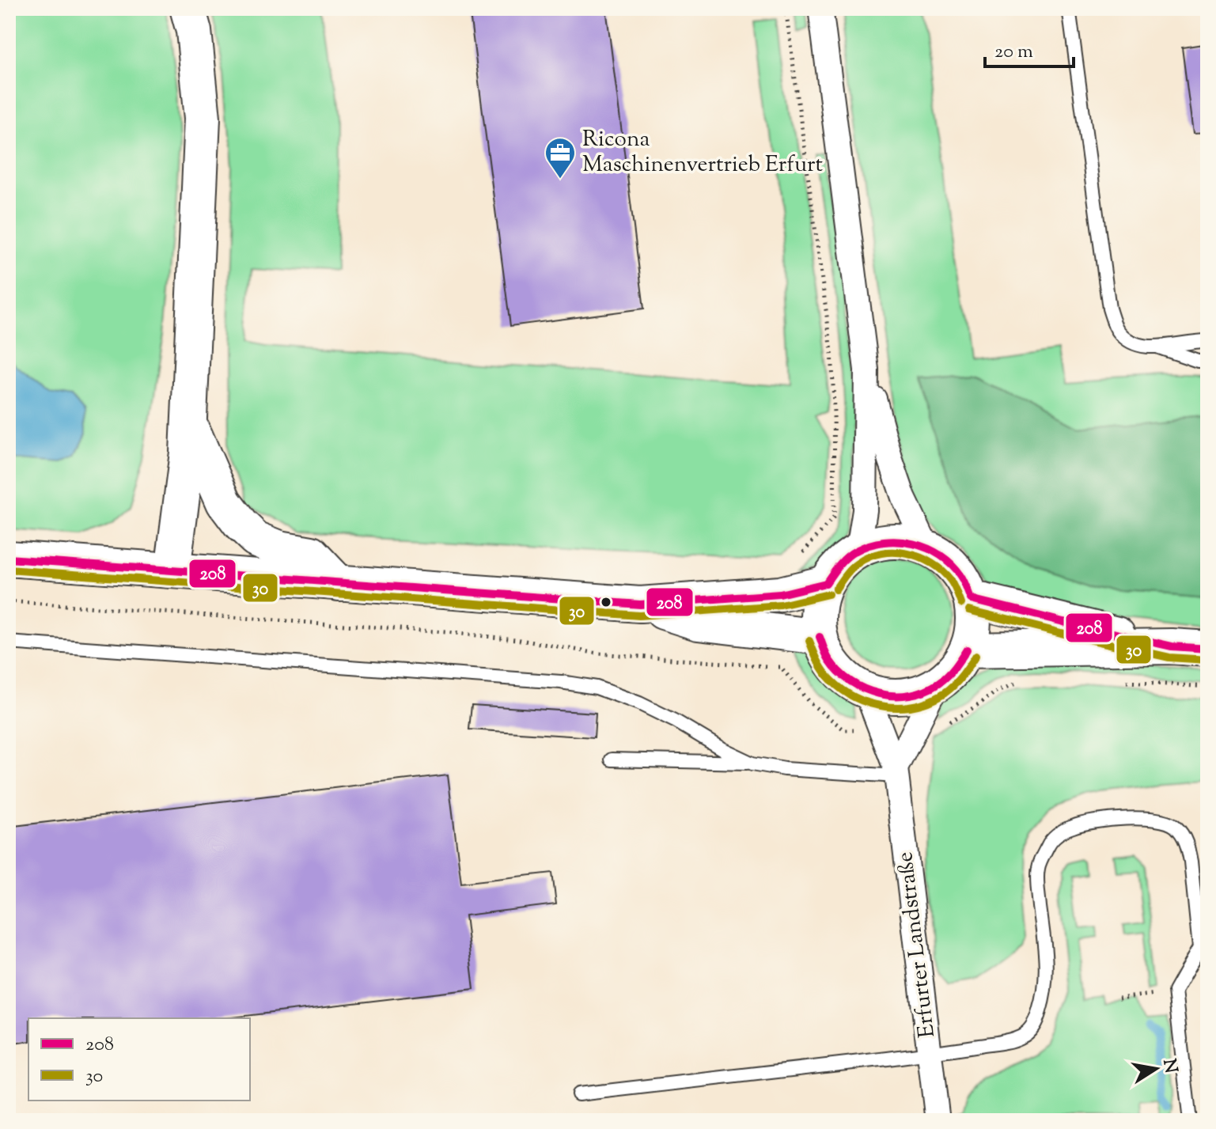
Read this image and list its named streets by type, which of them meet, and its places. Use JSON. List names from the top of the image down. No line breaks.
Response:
{"streets":{"street":["Erfurter Landstraße"]},"places":{"office":["Ricona Maschinenvertrieb Erfurt"]},"lines":["transit line 208","transit line 30"],"legend":["208","30"],"scale_bar":"20 m","north":"right"}
